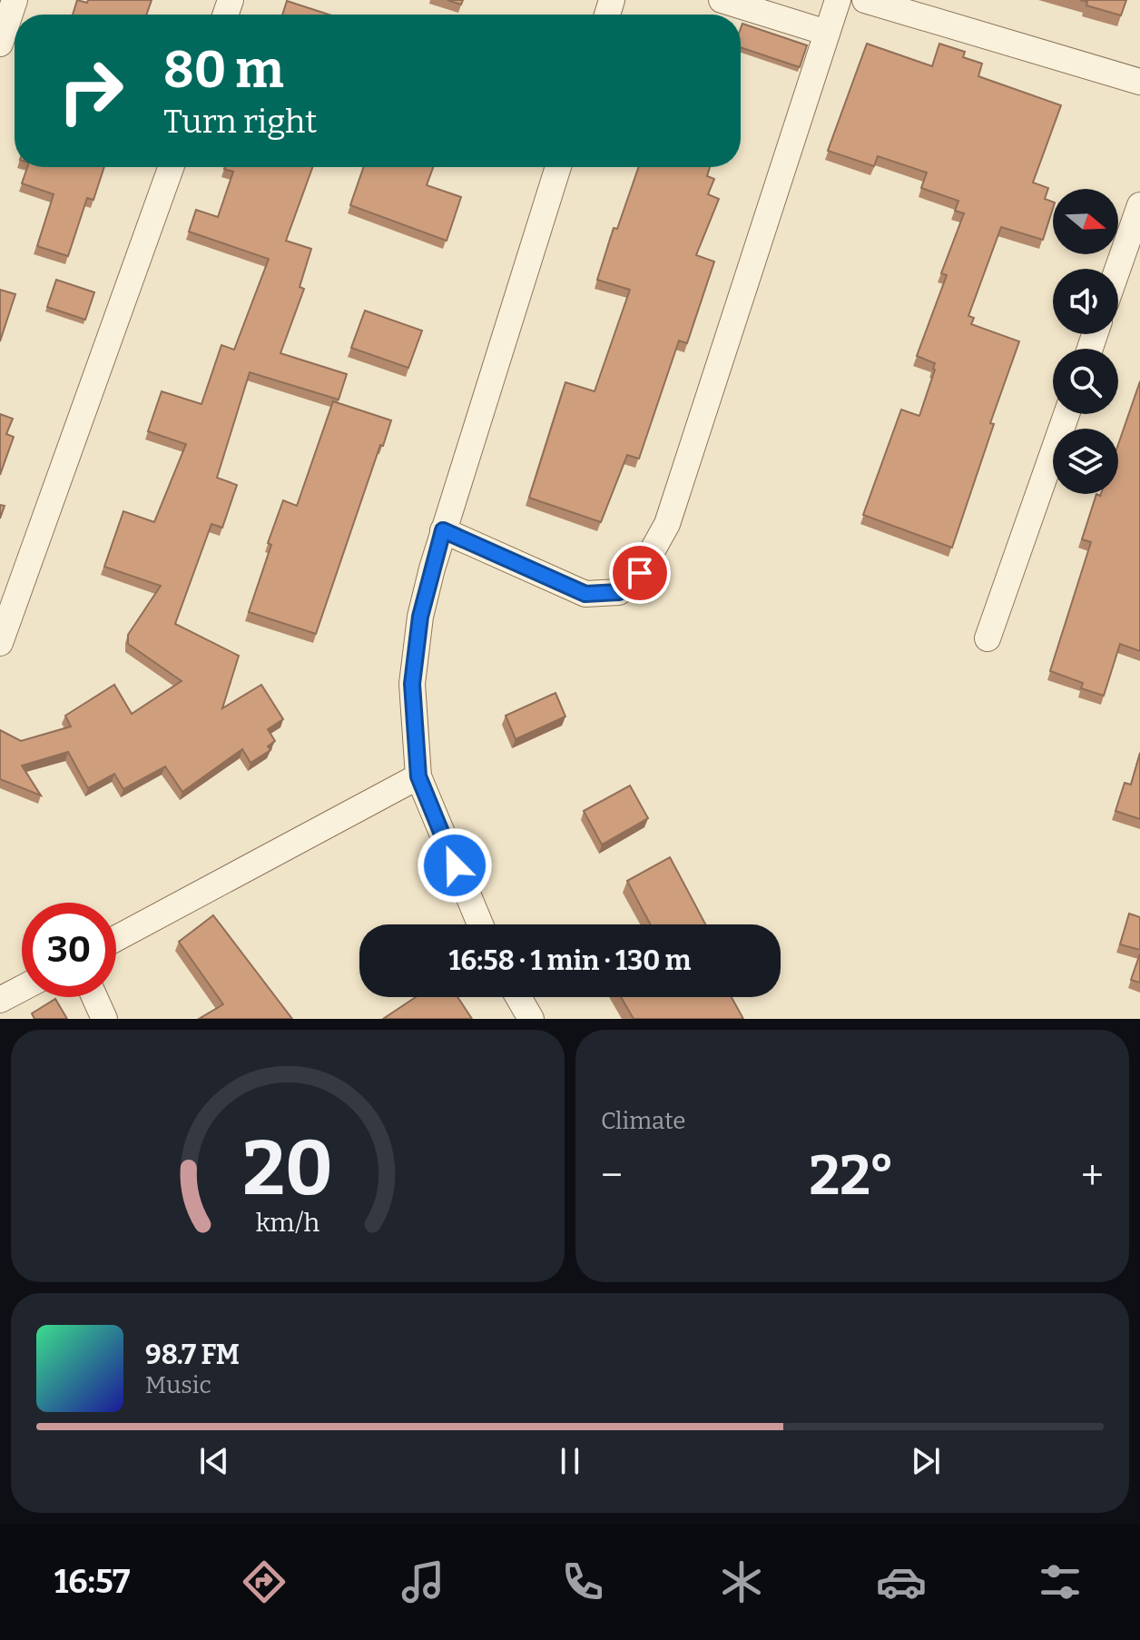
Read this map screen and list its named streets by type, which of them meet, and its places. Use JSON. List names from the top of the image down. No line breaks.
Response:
{"north":"right","page":{"turn":["80 m","Turn right"],"limit":"30","trip":"16:58 · 1 min · 130 m","tile":"Climate","heat":["−","22°","+"],"song":["98.7 FM","Music"],"tabs":"16:57","gauge":["20","km/h"]}}
